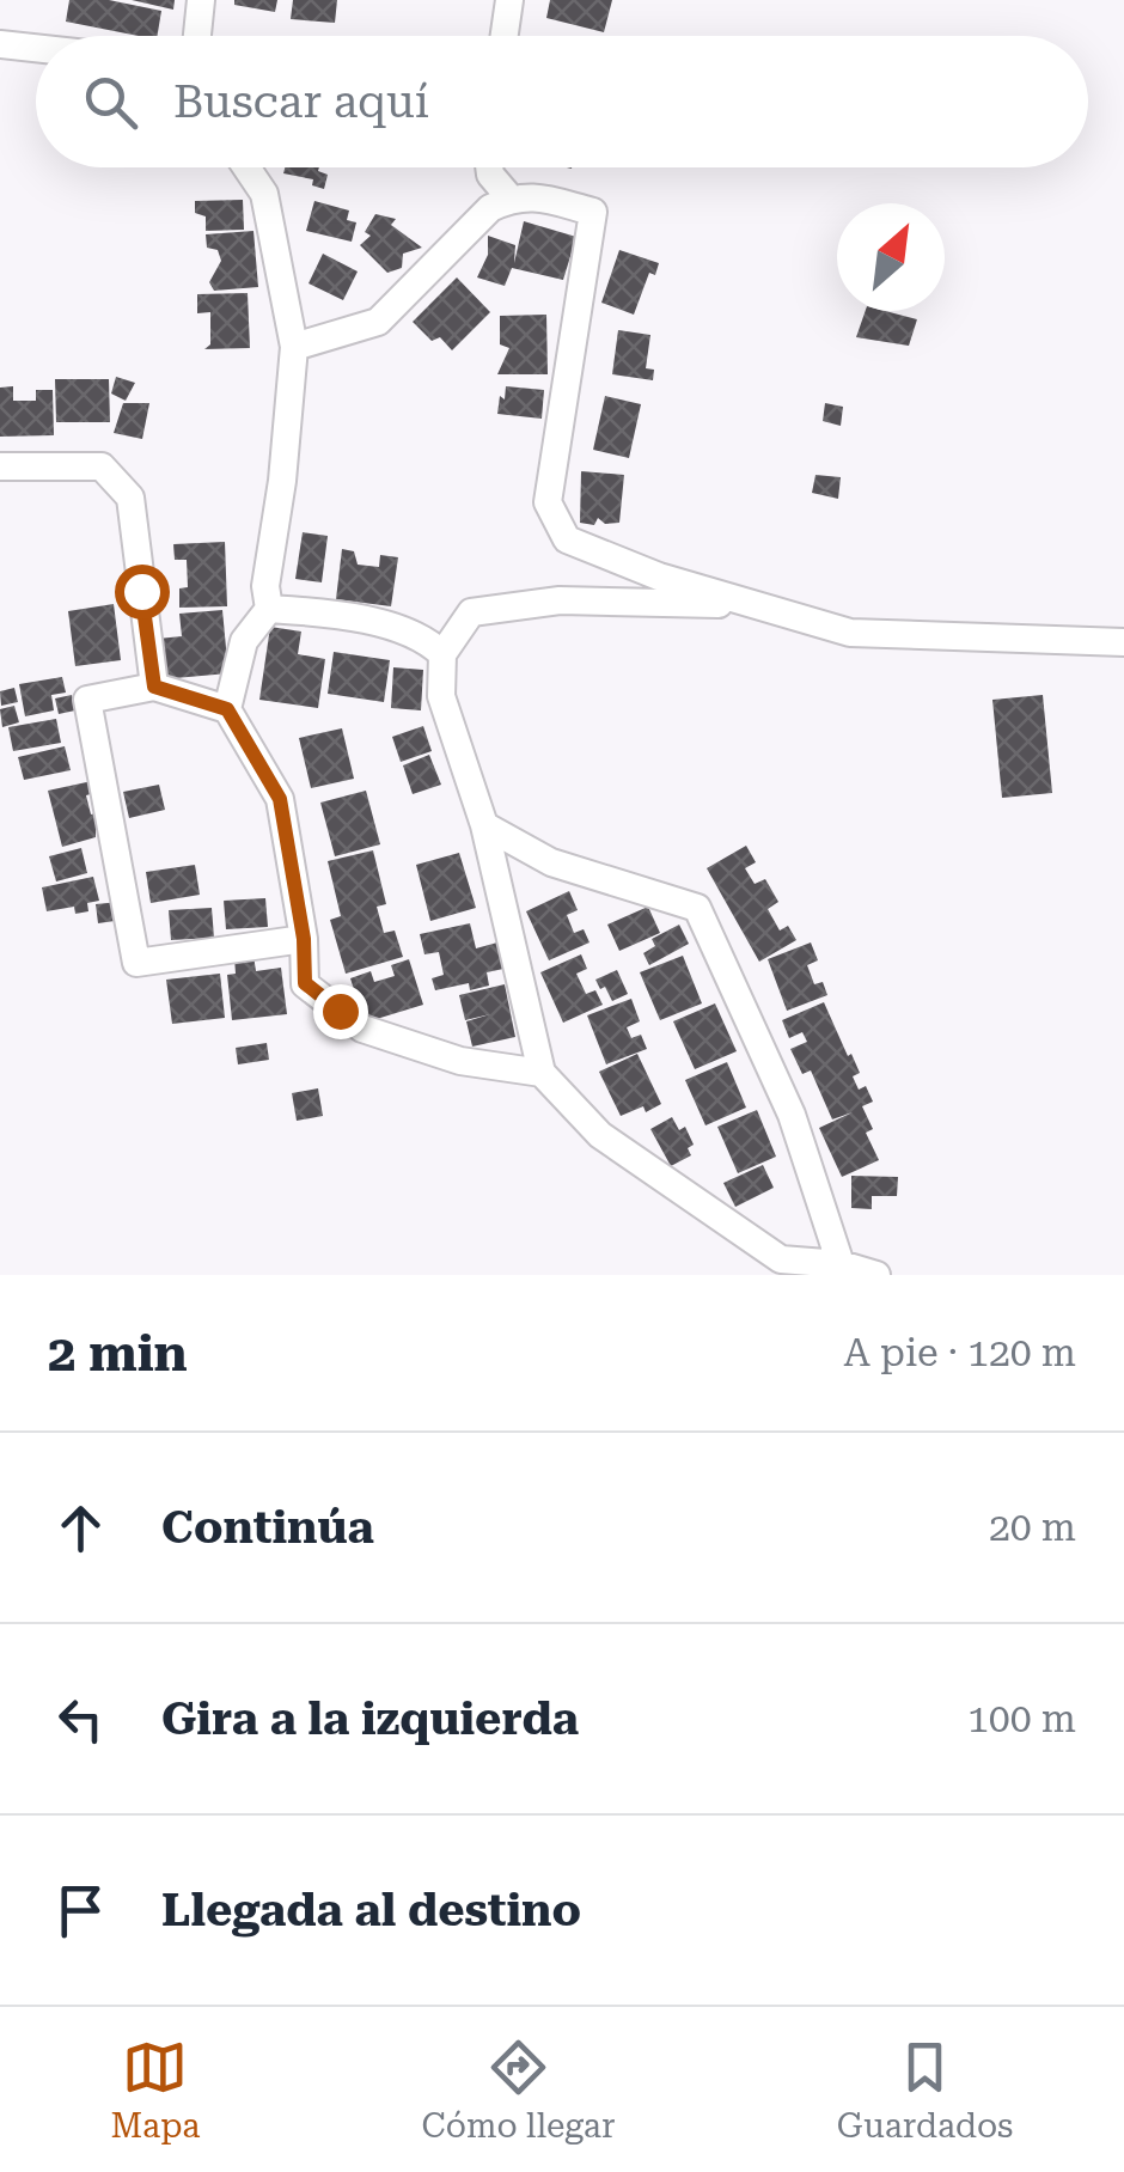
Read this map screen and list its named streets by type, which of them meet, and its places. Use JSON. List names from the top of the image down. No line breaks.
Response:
{"north":"top right","page":{"search":"Buscar aquí","heading":["2 min","A pie · 120 m"],"list":[["Continúa","20 m"],["Gira a la izquierda","100 m"],"Llegada al destino"],"nav":["Mapa","Cómo llegar","Guardados"]}}
